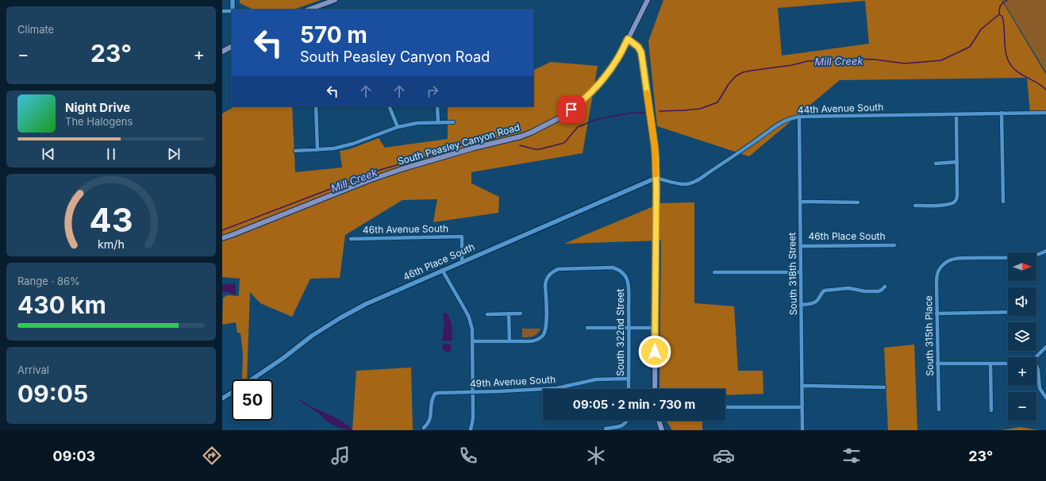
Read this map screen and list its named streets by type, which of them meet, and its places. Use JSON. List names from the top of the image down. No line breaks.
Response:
{"streets":{"main road":["South Peasley Canyon Road"],"street":["44th Avenue South","46th Avenue South","46th Place South","South 318th Street","South 322nd Street","South 315th Place","49th Avenue South"]},"crossings":[["44th Avenue South","46th Place South"],["44th Avenue South","South 318th Street"],["46th Avenue South","46th Place South"],["46th Place South","South 318th Street"],["South 322nd Street","49th Avenue South"]],"water":["Mill Creek"],"north":"right","page":{"tile":["Climate",["Range · 86%","430 km"],["Arrival","09:05"]],"turn":["570 m","South Peasley Canyon Road"],"heat":["−","23°","+"],"song":["Night Drive","The Halogens"],"map_buttons":["+","−"],"limit":"50","trip":"09:05 · 2 min · 730 m","tabs":["09:03","23°"],"gauge":["43","km/h"]}}
